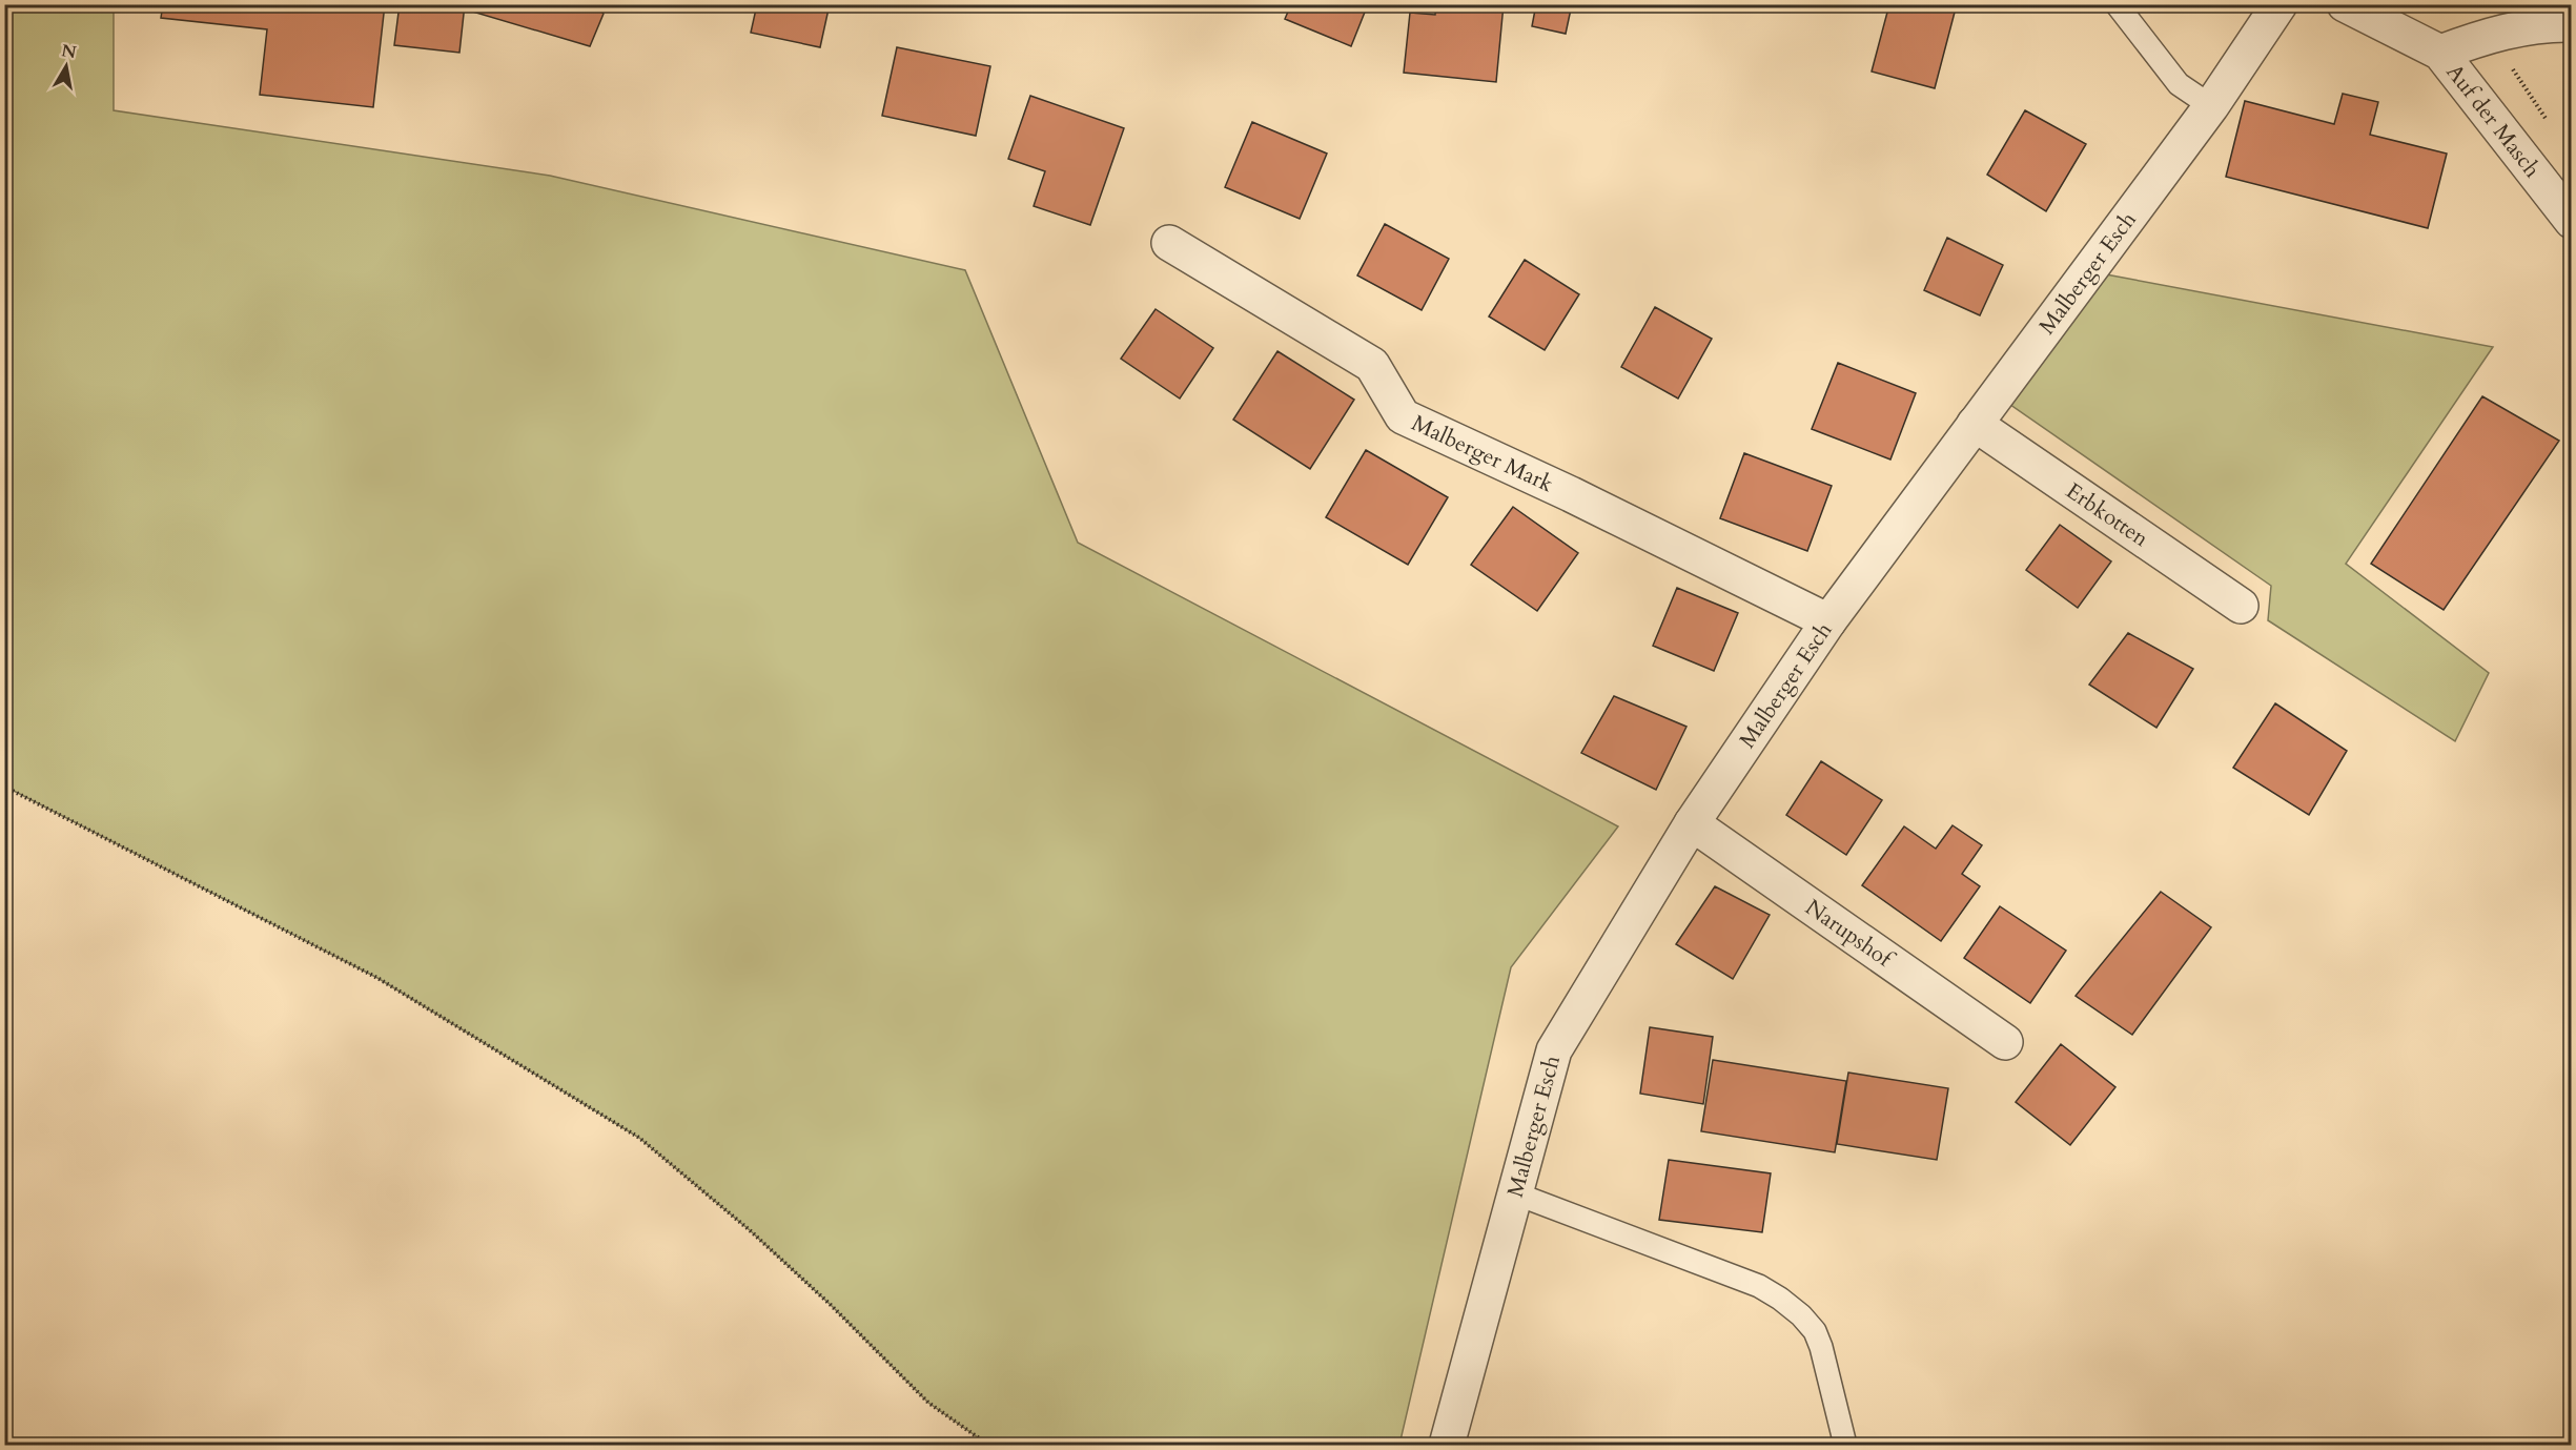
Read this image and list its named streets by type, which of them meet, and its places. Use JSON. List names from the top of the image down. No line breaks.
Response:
{"streets":{"street":["Auf der Masch","Malberger Esch","Malberger Mark","Erbkotten","Narupshof"]},"crossings":[["Malberger Esch","Malberger Mark"],["Malberger Esch","Erbkotten"],["Malberger Esch","Narupshof"]],"north":"top"}
